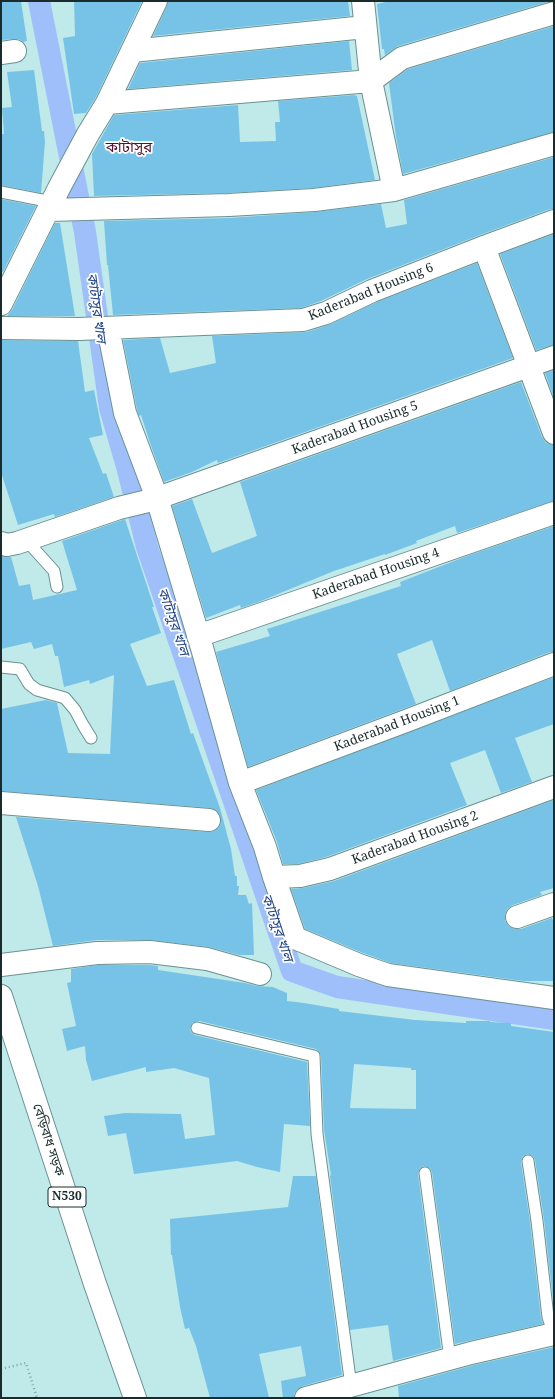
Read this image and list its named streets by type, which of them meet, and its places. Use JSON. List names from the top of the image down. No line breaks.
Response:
{"streets":{"main road":["Kaderabad Housing 6","Kaderabad Housing 5","Kaderabad Housing 4","Kaderabad Housing 1","Kaderabad Housing 2","বেড়িবাধ সড়ক","N530"]},"districts":["কাটাসুর"],"water":["কাটাসুর খাল"]}
